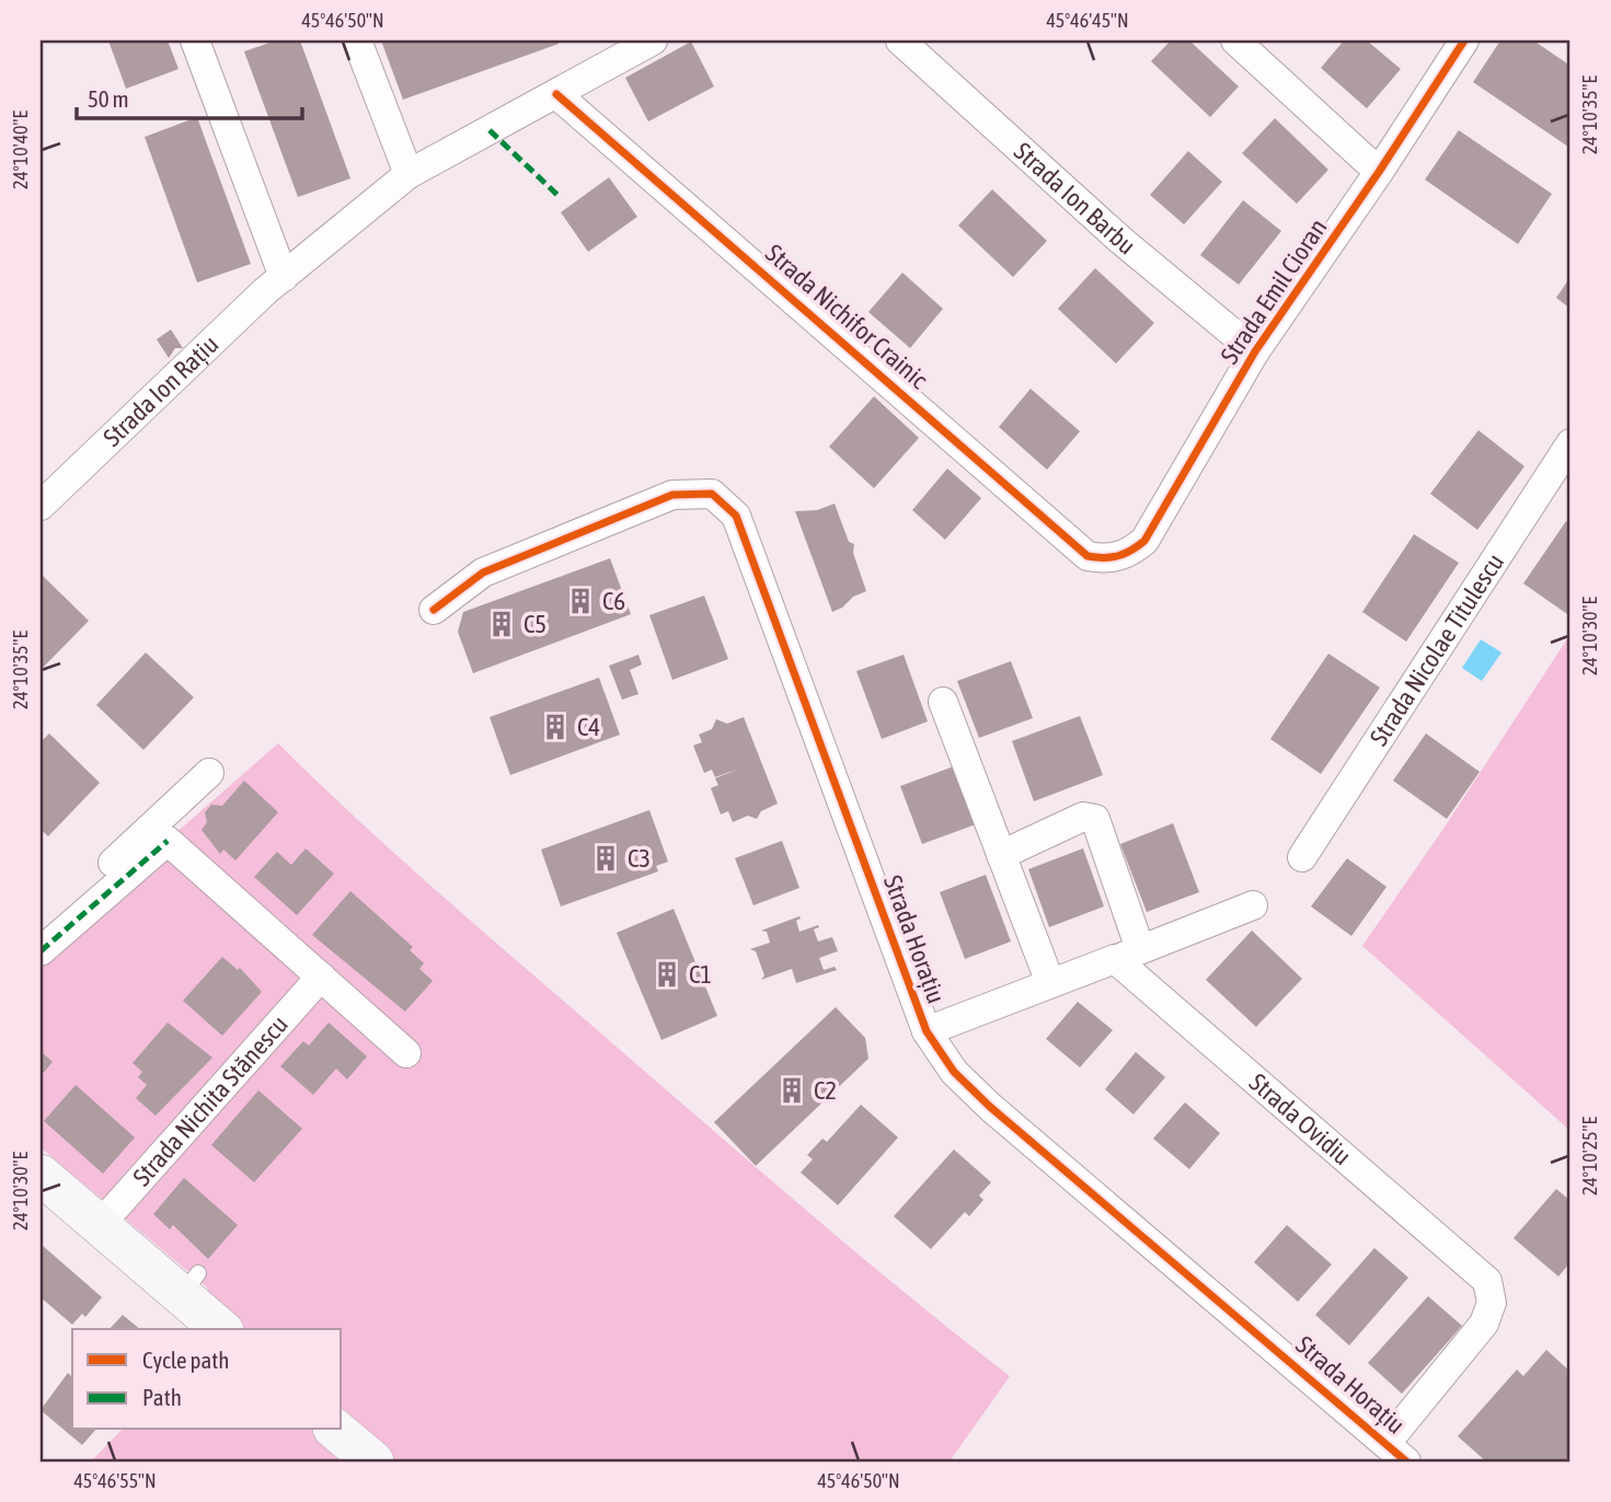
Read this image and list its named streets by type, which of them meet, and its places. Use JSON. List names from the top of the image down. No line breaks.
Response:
{"streets":{"street":["Strada Ion Barbu","Strada Emil Cioran","Strada Nichifor Crainic","Strada Ion Rațiu","Strada Nicolae Titulescu","Strada Horațiu","Strada Nichita Stănescu","Strada Ovidiu"]},"crossings":[["Strada Ion Barbu","Strada Emil Cioran"],["Strada Emil Cioran","Strada Nichifor Crainic"],["Strada Nichifor Crainic","Strada Ion Rațiu"],["Strada Horațiu","Strada Ovidiu"]],"places":{"building":["C6","C5","C4","C3","C1","C2"]},"legend":["Cycle path","Path"],"scale_bar":"50 m","coordinates":["45°46'50\"N","45°46'45\"N","24°10'35\"E","24°10'40\"E","24°10'30\"E","24°10'25\"E","45°46'55\"N"]}
